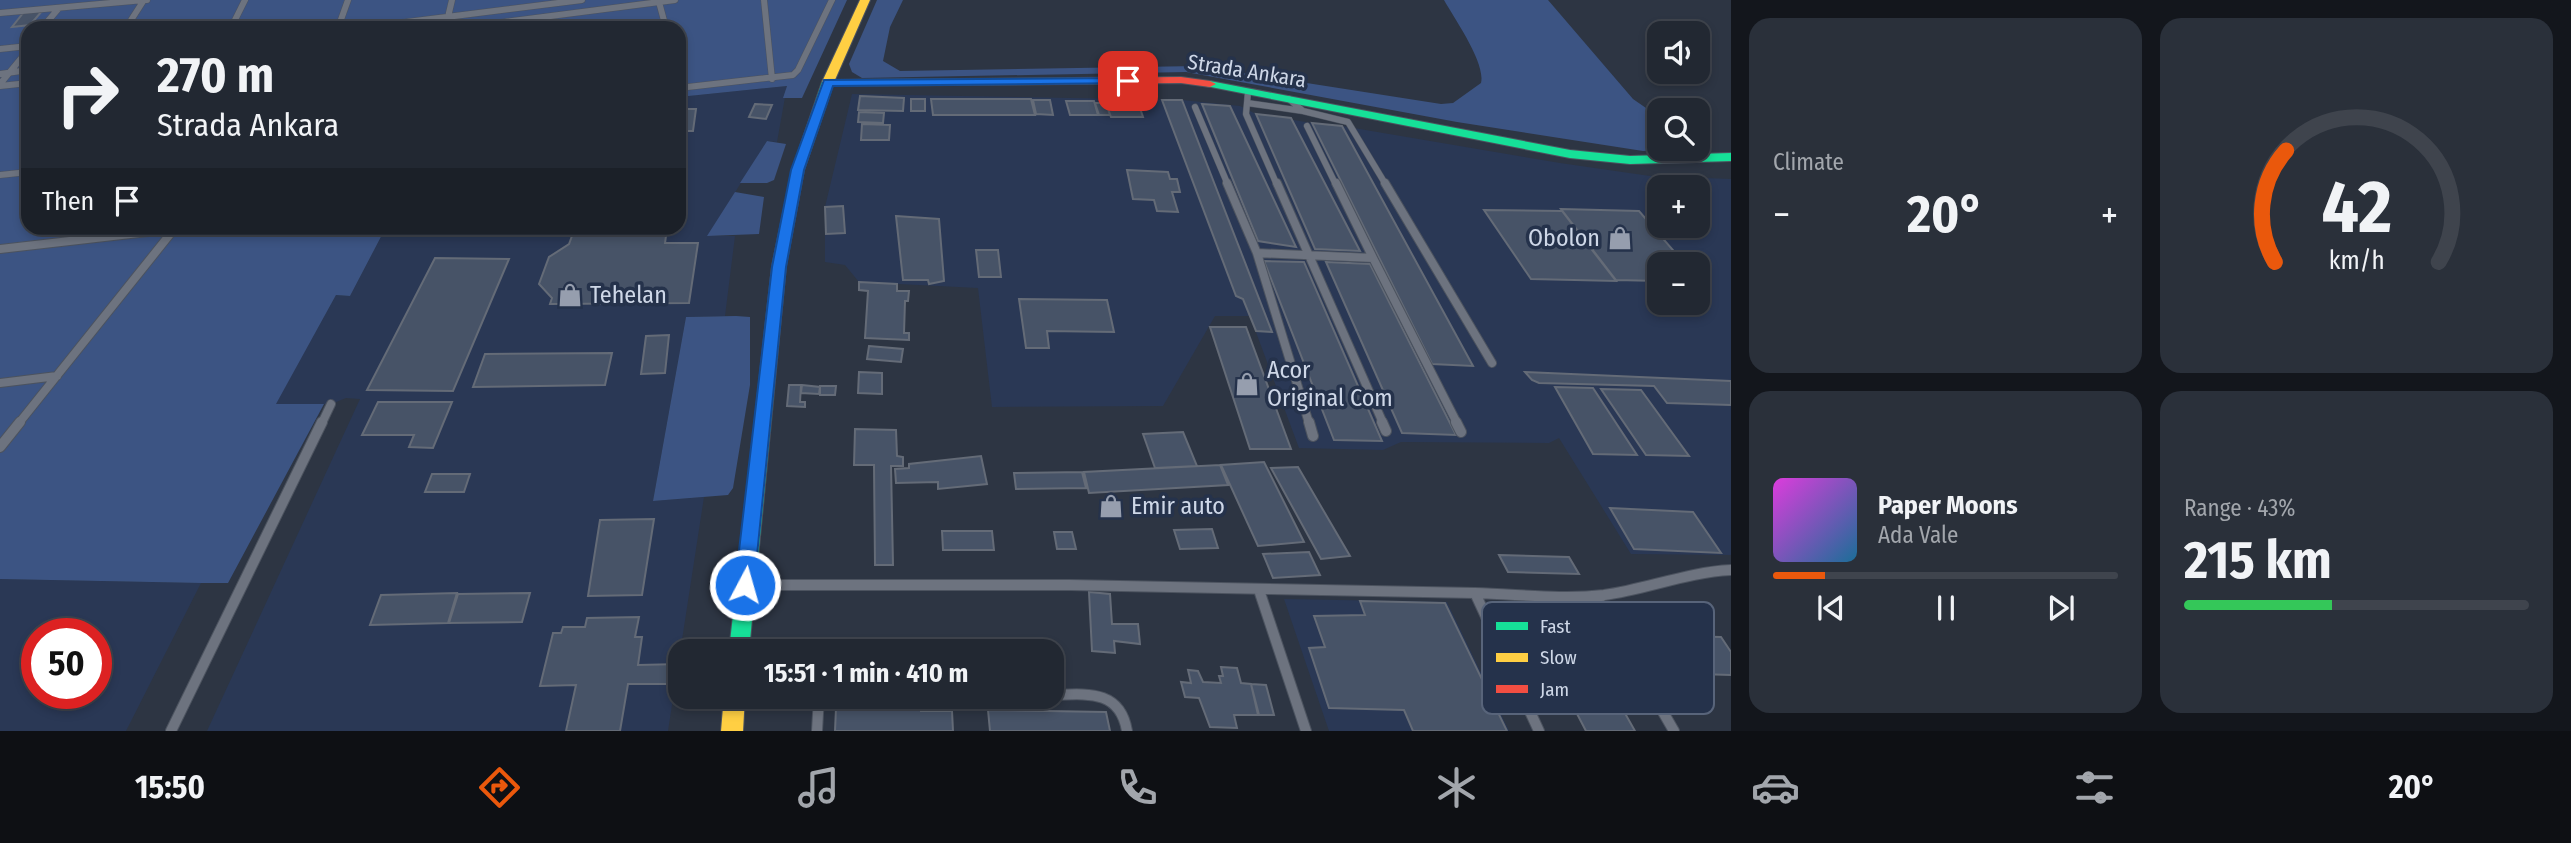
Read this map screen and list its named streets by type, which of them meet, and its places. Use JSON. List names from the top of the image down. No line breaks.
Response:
{"streets":{"street":["Strada Ankara"]},"places":{"shop":["Obolon","Tehelan","Acor Original Com","Emir auto"]},"legend":["Fast","Slow","Jam"],"page":{"tile":["Climate",["Range · 43%","215 km"]],"map_buttons":["+","−"],"turn":["270 m","Strada Ankara"],"then":"Then","heat":["−","20°","+"],"song":["Paper Moons","Ada Vale"],"limit":"50","trip":"15:51 · 1 min · 410 m","tabs":["15:50","20°"],"gauge":["42","km/h"]}}
